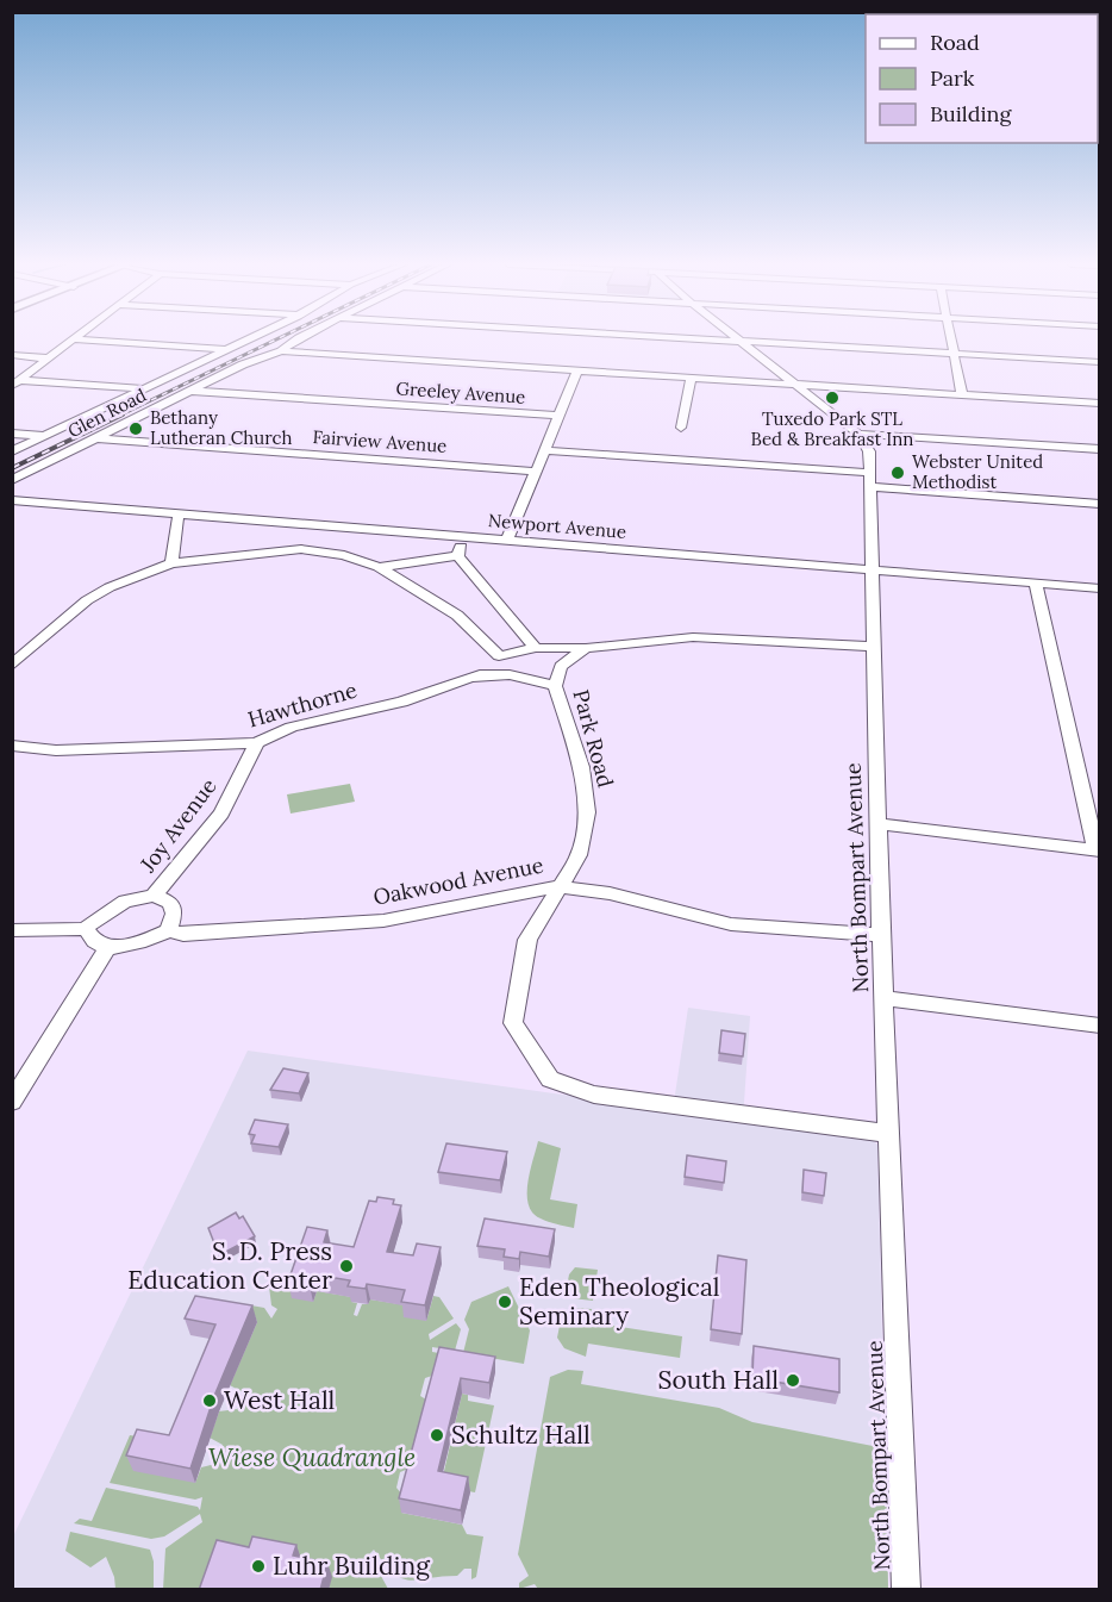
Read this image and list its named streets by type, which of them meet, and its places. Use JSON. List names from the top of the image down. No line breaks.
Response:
{"streets":{"street":["Greeley Avenue","Glen Road","Fairview Avenue","Newport Avenue","Hawthorne","Park Road","Joy Avenue","North Bompart Avenue","Oakwood Avenue"]},"crossings":[["Greeley Avenue","Glen Road"],["Glen Road","Fairview Avenue"],["Newport Avenue","North Bompart Avenue"],["Hawthorne","Park Road"],["Hawthorne","Joy Avenue"],["Park Road","North Bompart Avenue"],["Park Road","Oakwood Avenue"],["Joy Avenue","Oakwood Avenue"],["North Bompart Avenue","Oakwood Avenue"]],"parks":["Wiese Quadrangle"],"places":["Tuxedo Park STL Bed & Breakfast Inn","Bethany Lutheran Church","Webster United Methodist","S. D. Press Education Center","Eden Theological Seminary","South Hall","West Hall","Schultz Hall","Luhr Building"],"legend":["Road","Park","Building"]}
